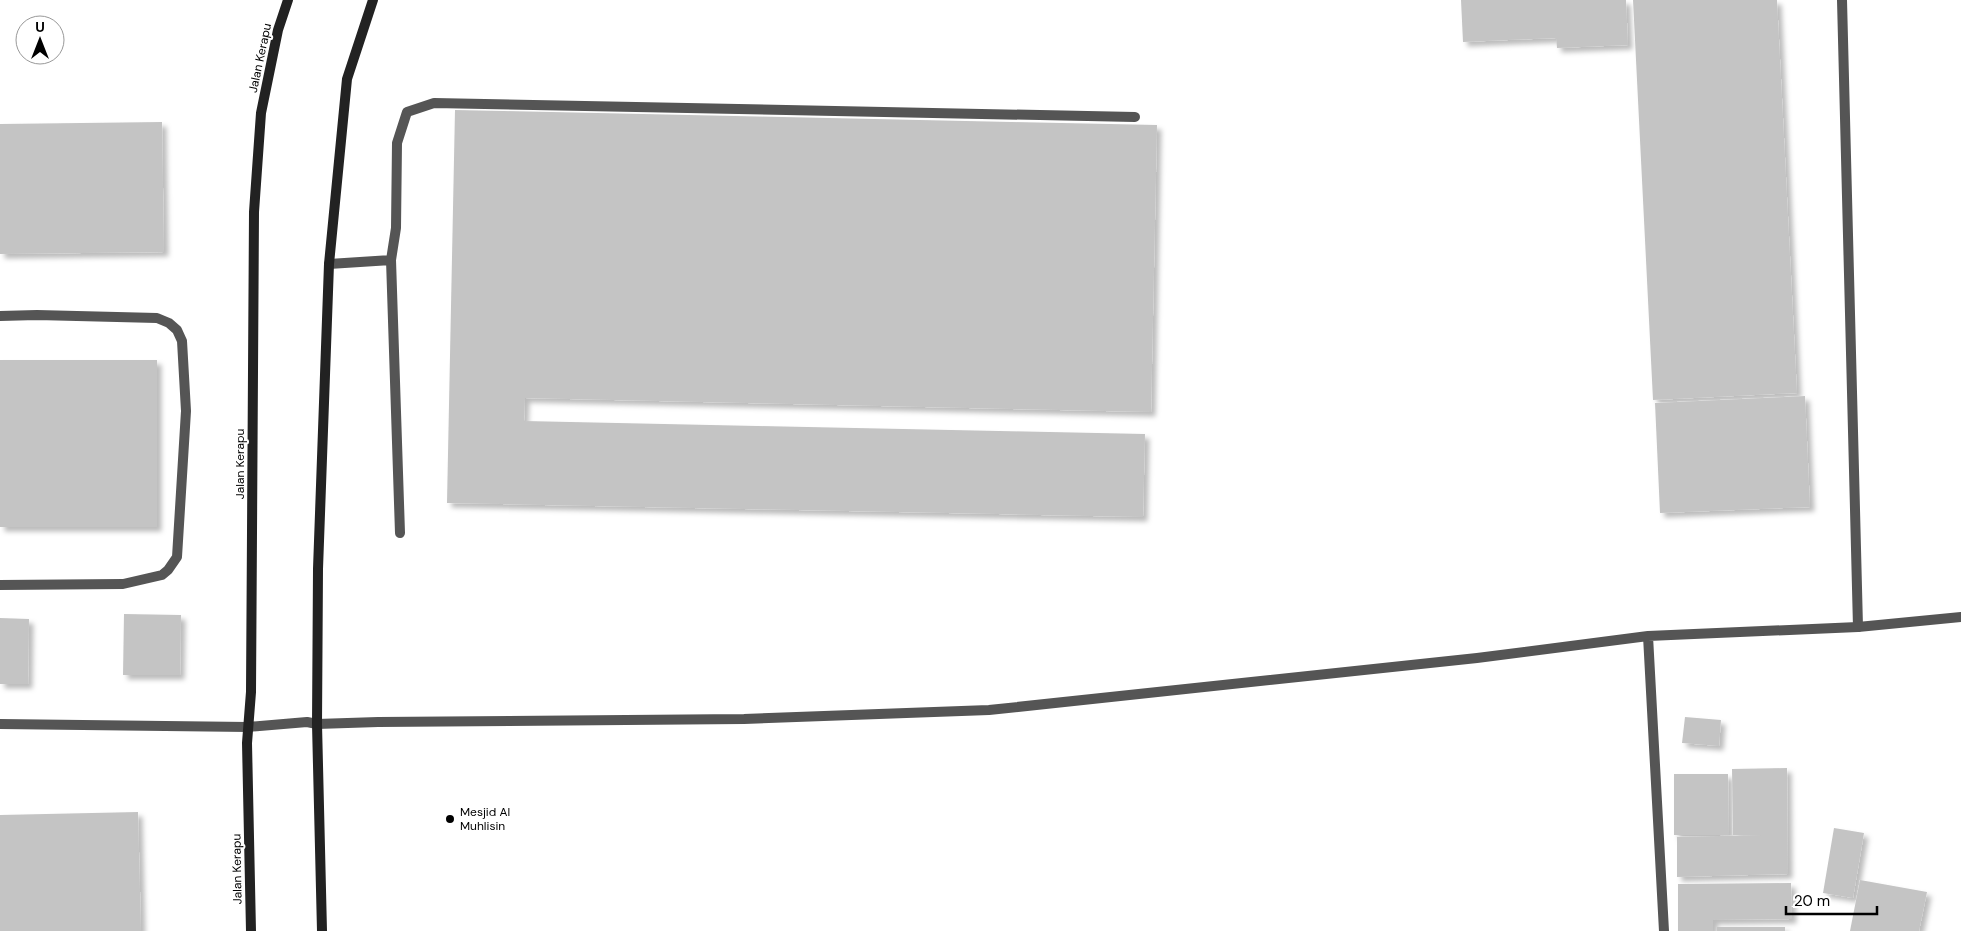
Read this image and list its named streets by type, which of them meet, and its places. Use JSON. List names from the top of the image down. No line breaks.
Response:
{"streets":{"street":["Jalan Kerapu"]},"places":["Mesjid Al Muhlisin"],"scale_bar":"20 m","north":"top"}
